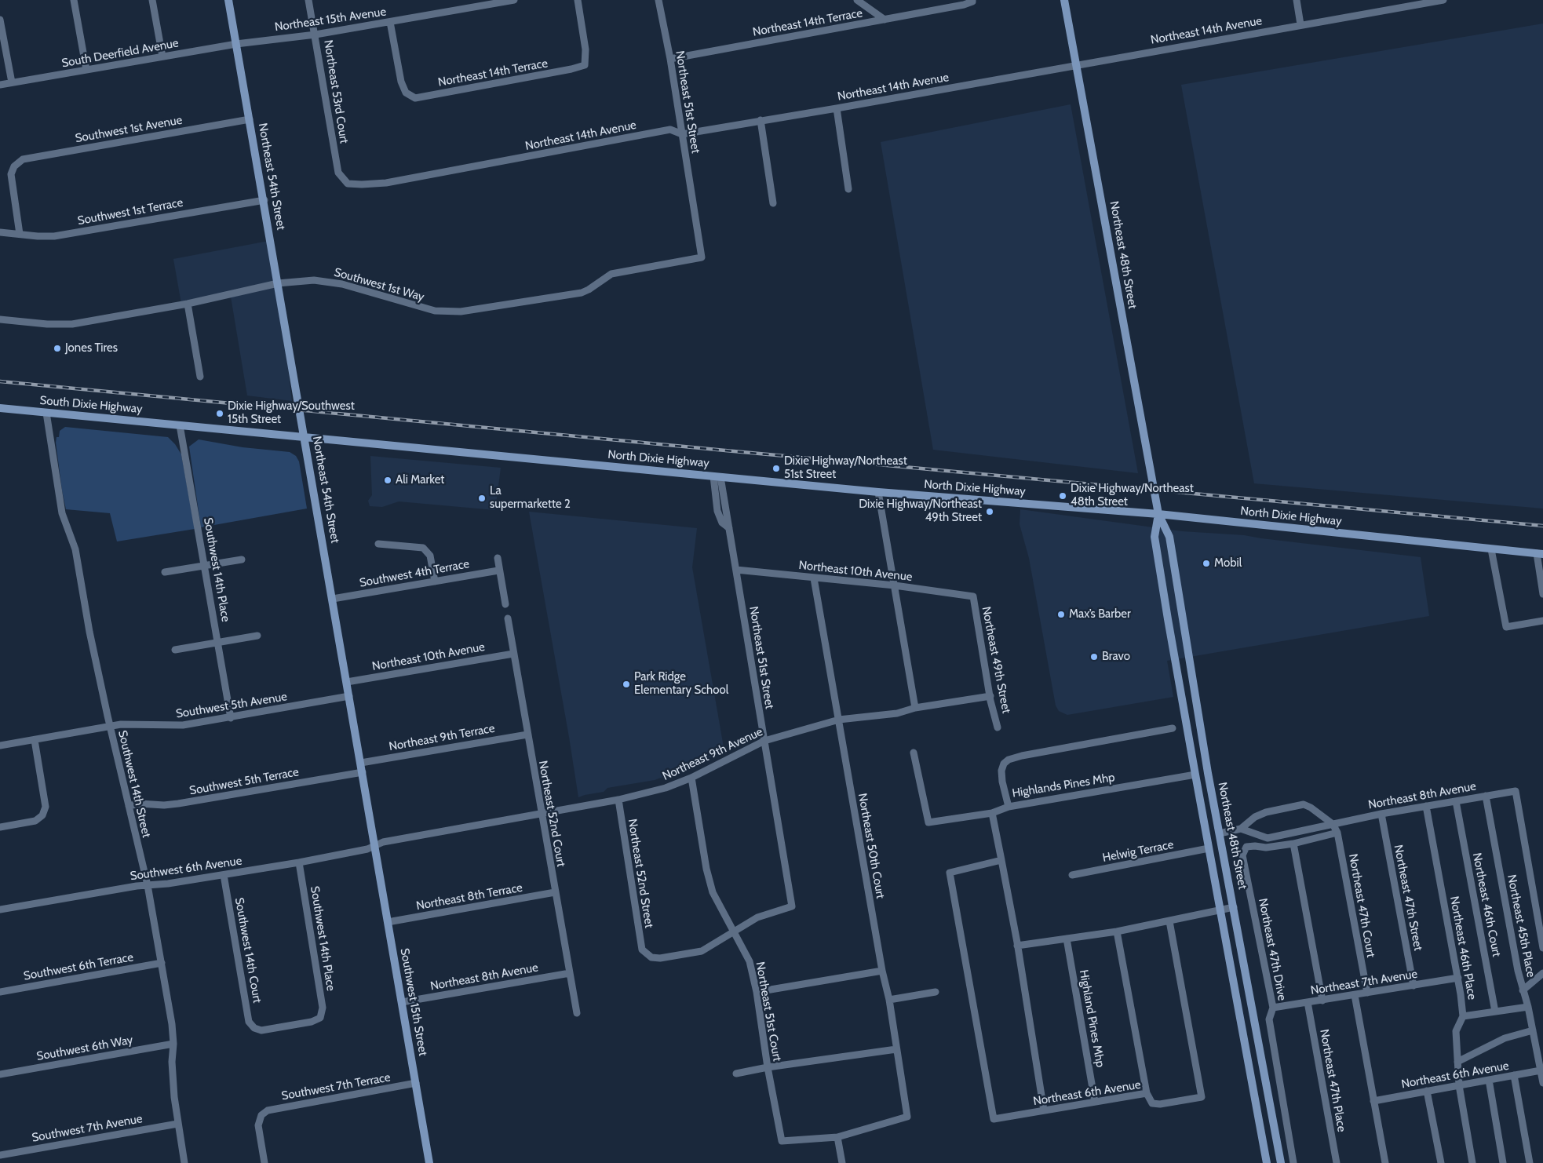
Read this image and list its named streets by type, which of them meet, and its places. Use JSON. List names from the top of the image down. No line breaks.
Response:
{"streets":{"main road":["Northeast 54th Street","Northeast 48th Street","South Dixie Highway","North Dixie Highway","Southwest 15th Street"],"street":["Northeast 15th Avenue","Northeast 14th Terrace","Northeast 14th Avenue","South Deerfield Avenue","Northeast 53rd Court","Northeast 51st Street","Southwest 1st Avenue","Southwest 1st Terrace","Southwest 1st Way","Southwest 14th Place","Northeast 10th Avenue","Southwest 4th Terrace","Northeast 49th Street","Southwest 5th Avenue","Northeast 9th Terrace","Northeast 9th Avenue","Southwest 5th Terrace","Southwest 14th Street","Highlands Pines Mhp","Northeast 8th Avenue","Northeast 52nd Court","Northeast 50th Court","Helwig Terrace","Southwest 6th Avenue","Northeast 52nd Street","Northeast 8th Terrace","Northeast 47th Street","Northeast 46th Court","Northeast 47th Court","Northeast 45th Place","Northeast 46th Place","Northeast 47th Drive","Southwest 14th Court","Southwest 6th Terrace","Northeast 7th Avenue","Northeast 51st Court","Highland Pines Mhp","Southwest 6th Way","Northeast 6th Avenue","Northeast 47th Place","Southwest 7th Terrace","Southwest 7th Avenue"]},"crossings":[["Northeast 15th Avenue","Northeast 14th Terrace"],["Northeast 15th Avenue","South Deerfield Avenue"],["Northeast 15th Avenue","Northeast 53rd Court"],["Northeast 15th Avenue","Northeast 54th Street"],["Northeast 14th Terrace","Northeast 51st Street"],["Northeast 14th Avenue","Northeast 53rd Court"],["Northeast 14th Avenue","Northeast 51st Street"],["Northeast 14th Avenue","Northeast 48th Street"],["South Deerfield Avenue","Northeast 54th Street"],["Northeast 51st Street","Southwest 1st Way"],["Northeast 51st Street","North Dixie Highway"],["Northeast 51st Street","Northeast 10th Avenue"],["Northeast 51st Street","Northeast 9th Avenue"],["Northeast 51st Street","Northeast 52nd Street"],["Northeast 51st Street","Northeast 51st Court"],["Southwest 1st Avenue","Northeast 54th Street"],["Southwest 1st Avenue","Southwest 1st Terrace"],["Northeast 54th Street","Southwest 1st Terrace"],["Northeast 54th Street","Southwest 1st Way"],["Northeast 54th Street","South Dixie Highway"],["Northeast 54th Street","North Dixie Highway"],["Northeast 54th Street","Northeast 10th Avenue"],["Northeast 54th Street","Southwest 4th Terrace"],["Northeast 54th Street","Southwest 5th Avenue"],["Northeast 54th Street","Northeast 9th Terrace"],["Northeast 54th Street","Northeast 9th Avenue"],["Northeast 54th Street","Southwest 5th Terrace"],["Northeast 54th Street","Southwest 6th Avenue"],["Northeast 54th Street","Southwest 15th Street"],["Northeast 48th Street","North Dixie Highway"],["Northeast 48th Street","Highlands Pines Mhp"],["Northeast 48th Street","Helwig Terrace"],["South Dixie Highway","North Dixie Highway"],["South Dixie Highway","Southwest 14th Place"],["South Dixie Highway","Southwest 14th Street"],["Southwest 14th Place","Southwest 5th Avenue"],["Southwest 14th Place","Southwest 6th Avenue"],["Southwest 14th Place","Southwest 14th Court"],["Northeast 10th Avenue","Northeast 49th Street"],["Northeast 10th Avenue","Northeast 52nd Court"],["Northeast 10th Avenue","Northeast 50th Court"],["Northeast 49th Street","Northeast 9th Avenue"],["Southwest 5th Avenue","Southwest 14th Street"],["Northeast 9th Terrace","Northeast 52nd Court"],["Northeast 9th Avenue","Northeast 52nd Court"],["Northeast 9th Avenue","Northeast 50th Court"],["Northeast 9th Avenue","Southwest 6th Avenue"],["Northeast 9th Avenue","Northeast 52nd Street"],["Northeast 9th Avenue","Southwest 15th Street"],["Northeast 9th Avenue","Northeast 51st Court"],["Southwest 5th Terrace","Southwest 14th Street"],["Southwest 14th Street","Southwest 6th Avenue"],["Southwest 14th Street","Southwest 6th Terrace"],["Southwest 14th Street","Southwest 6th Way"],["Southwest 14th Street","Southwest 7th Avenue"],["Northeast 8th Avenue","Northeast 52nd Court"],["Northeast 8th Avenue","Northeast 47th Street"],["Northeast 8th Avenue","Northeast 46th Court"],["Northeast 8th Avenue","Northeast 47th Court"],["Northeast 8th Avenue","Northeast 45th Place"],["Northeast 8th Avenue","Northeast 46th Place"],["Northeast 8th Avenue","Southwest 15th Street"],["Northeast 52nd Court","Northeast 8th Terrace"],["Northeast 50th Court","Northeast 51st Court"],["Southwest 6th Avenue","Southwest 14th Court"],["Southwest 6th Avenue","Southwest 15th Street"],["Northeast 52nd Street","Northeast 51st Court"],["Northeast 8th Terrace","Southwest 15th Street"],["Northeast 47th Street","Northeast 7th Avenue"],["Northeast 47th Court","Northeast 7th Avenue"],["Northeast 45th Place","Northeast 6th Avenue"],["Northeast 46th Place","Northeast 7th Avenue"],["Northeast 46th Place","Northeast 6th Avenue"],["Northeast 47th Drive","Northeast 7th Avenue"],["Northeast 7th Avenue","Northeast 47th Place"],["Southwest 15th Street","Southwest 7th Terrace"],["Highland Pines Mhp","Northeast 6th Avenue"]],"places":["Jones Tires","Dixie Highway/Southwest 15th Street","Dixie Highway/Northeast 51st Street","Ali Market","Dixie Highway/Northeast 48th Street","La supermarkette 2","Dixie Highway/Northeast 49th Street","Mobil","Max’s Barber","Bravo","Park Ridge Elementary School"]}
